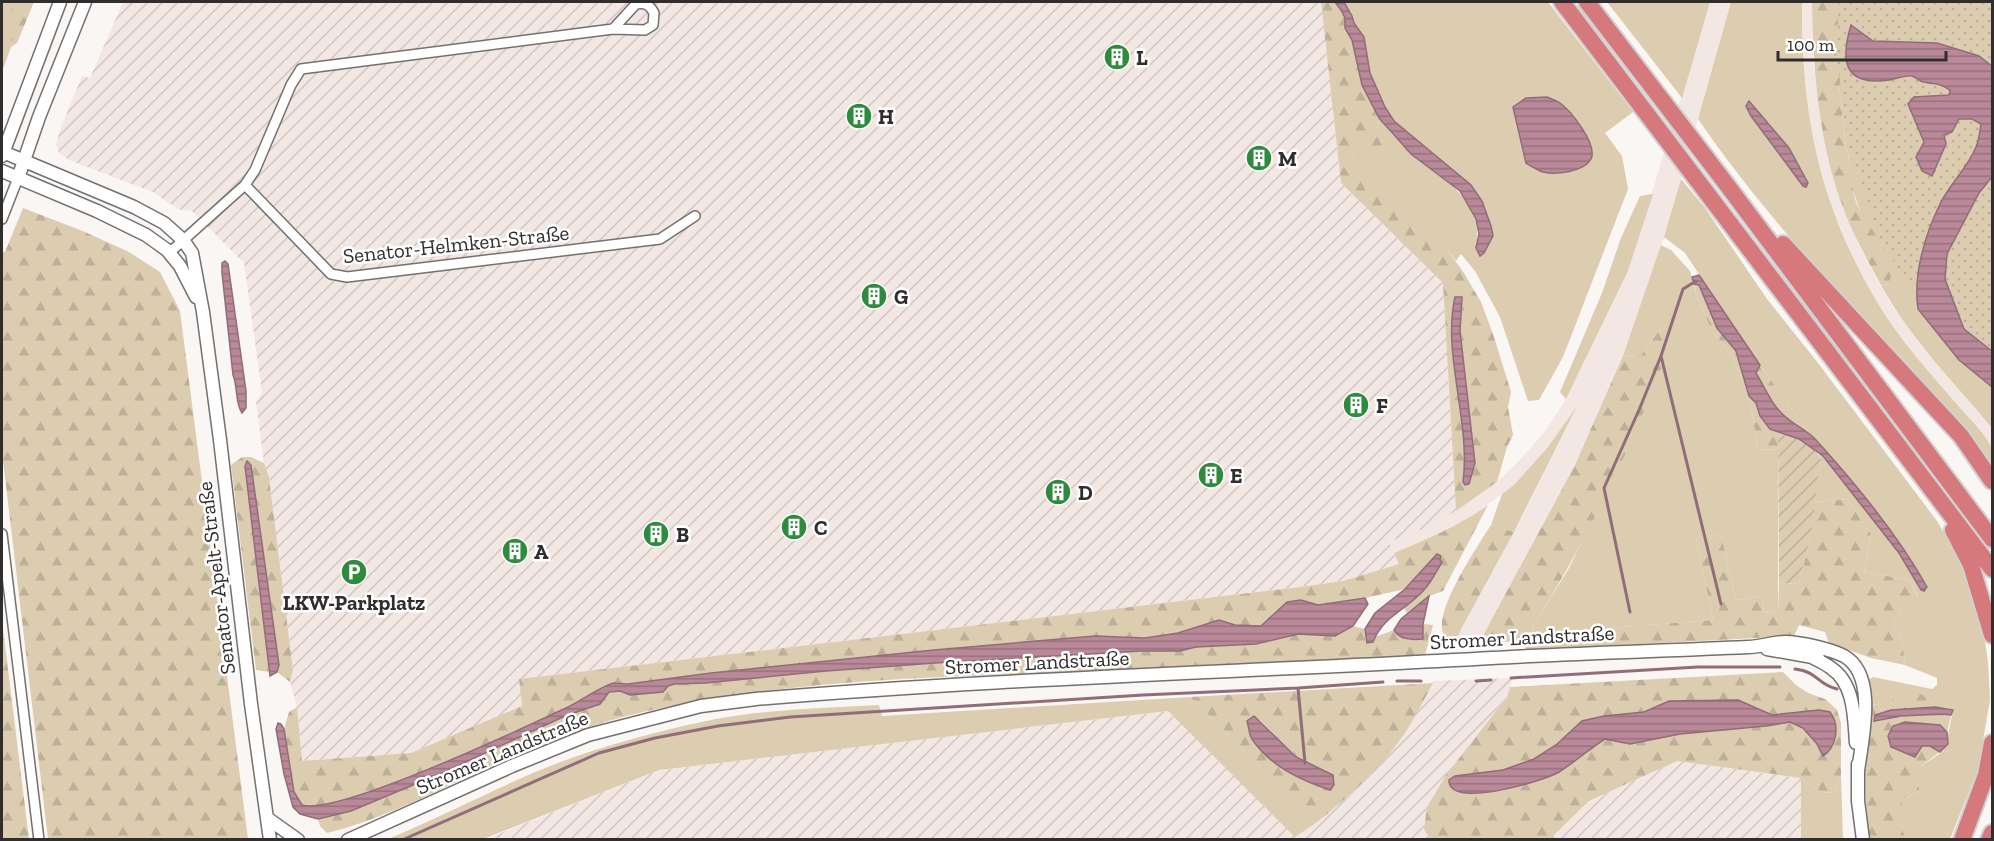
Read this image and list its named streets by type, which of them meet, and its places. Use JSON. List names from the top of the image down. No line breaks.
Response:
{"streets":{"street":["Senator-Helmken-Straße","Senator-Apelt-Straße","Stromer Landstraße"]},"places":{"building":["L","H","M","G","F","E","D","C","B","A"],"parking":["LKW-Parkplatz"]},"scale_bar":"100 m"}
